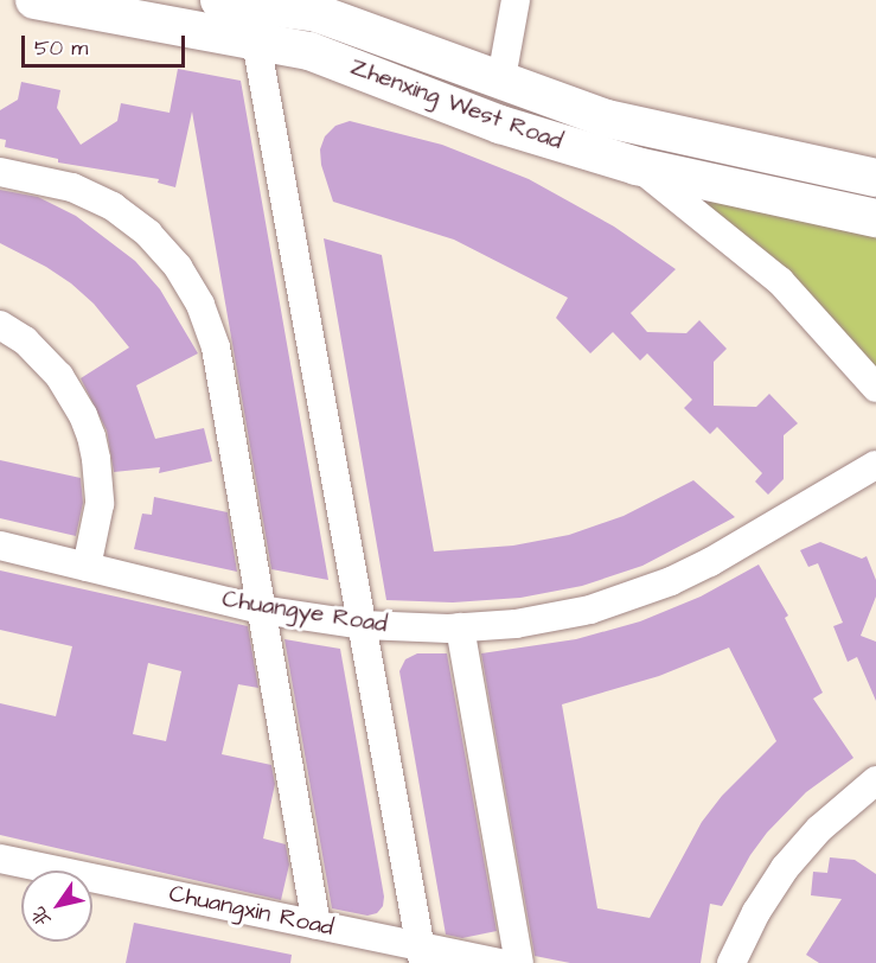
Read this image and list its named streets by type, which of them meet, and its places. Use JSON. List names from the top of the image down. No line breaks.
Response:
{"streets":{"main road":["Zhenxing West Road"],"street":["Chuangye Road","Chuangxin Road"]},"scale_bar":"50 m","north":"bottom left"}
